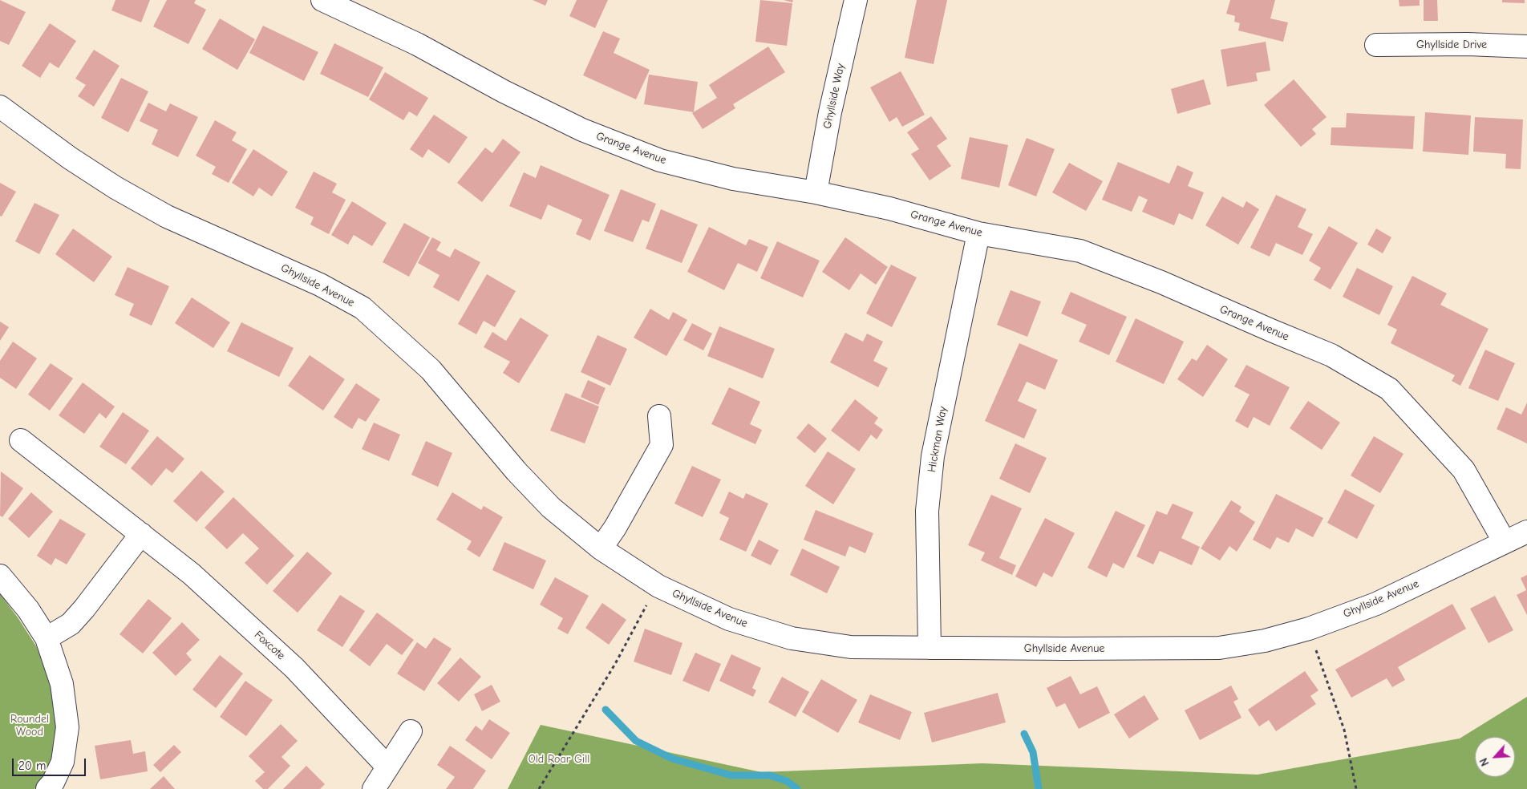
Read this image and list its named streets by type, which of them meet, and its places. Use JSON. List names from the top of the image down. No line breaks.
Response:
{"streets":{"street":["Ghyllside Drive","Ghyllside Way","Grange Avenue","Ghyllside Avenue","Hickman Way","Foxcote"]},"crossings":[["Ghyllside Way","Grange Avenue"],["Grange Avenue","Ghyllside Avenue"],["Grange Avenue","Hickman Way"],["Ghyllside Avenue","Hickman Way"]],"parks":["Roundel Wood","Old Roar Gill"],"scale_bar":"20 m","north":"bottom left"}
